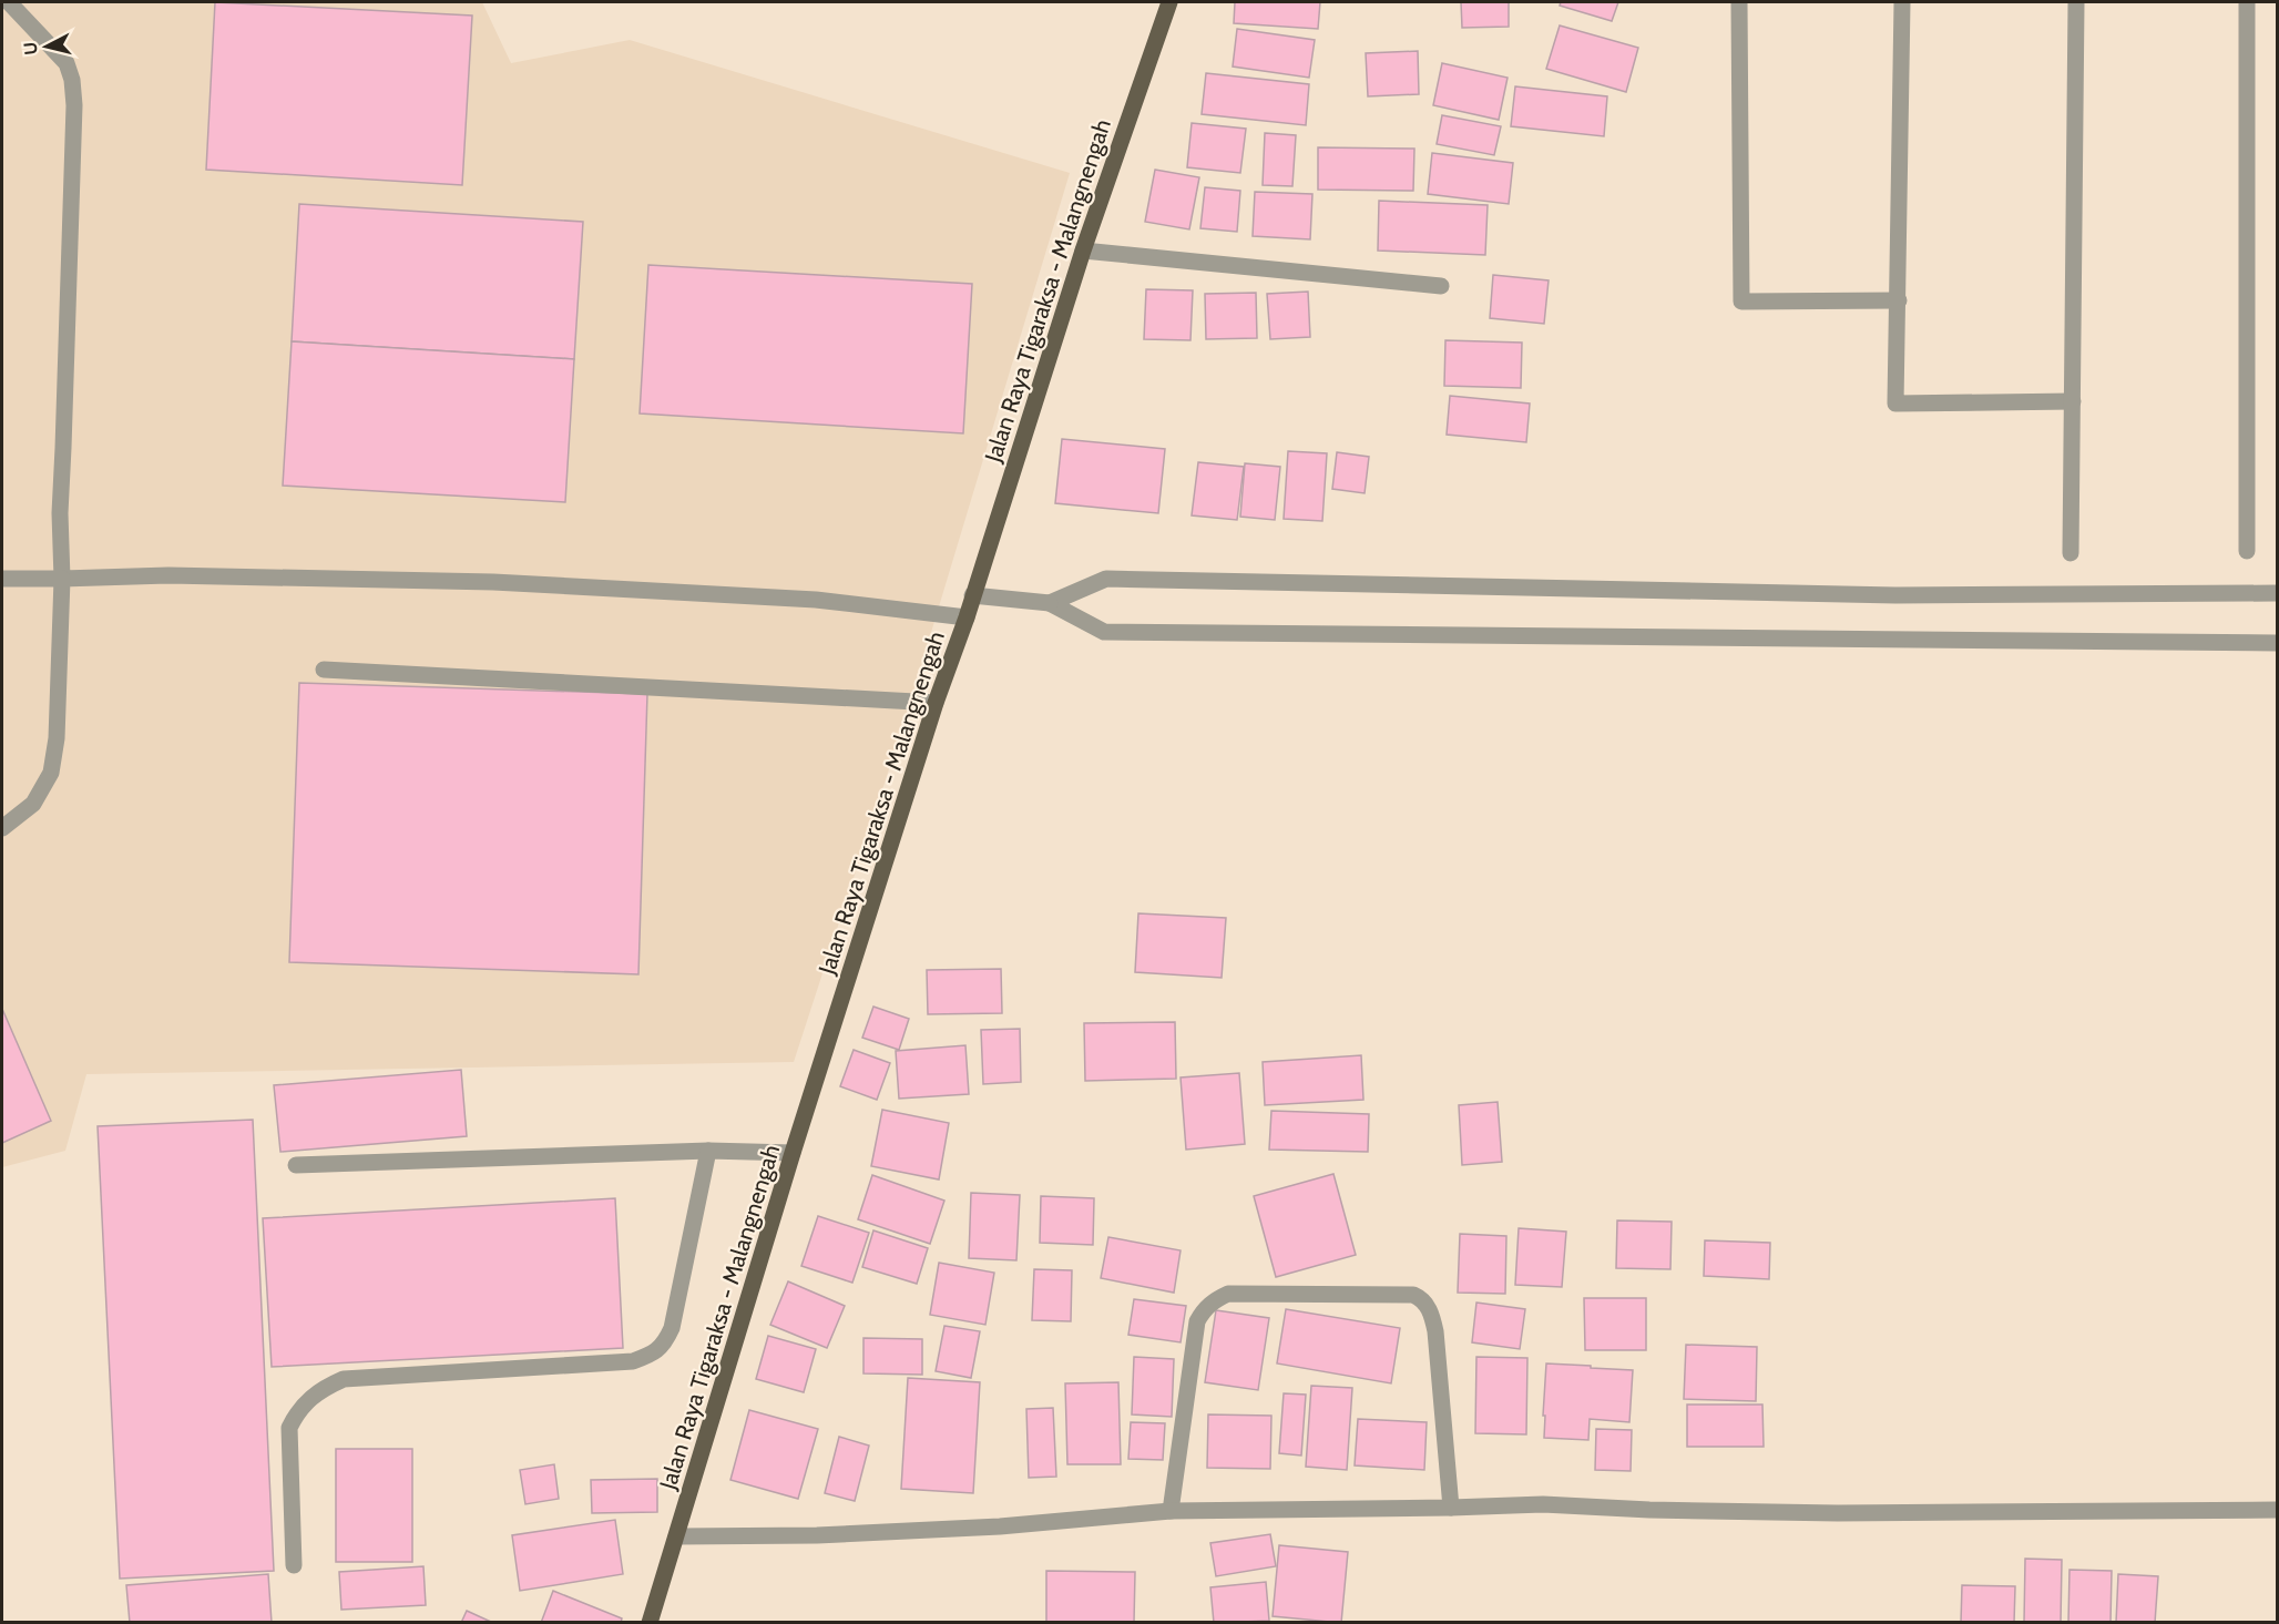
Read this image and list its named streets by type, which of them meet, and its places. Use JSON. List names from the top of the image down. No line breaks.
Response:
{"streets":{"main road":["Jalan Raya Tigaraksa - Malangnengah"]},"north":"left"}
